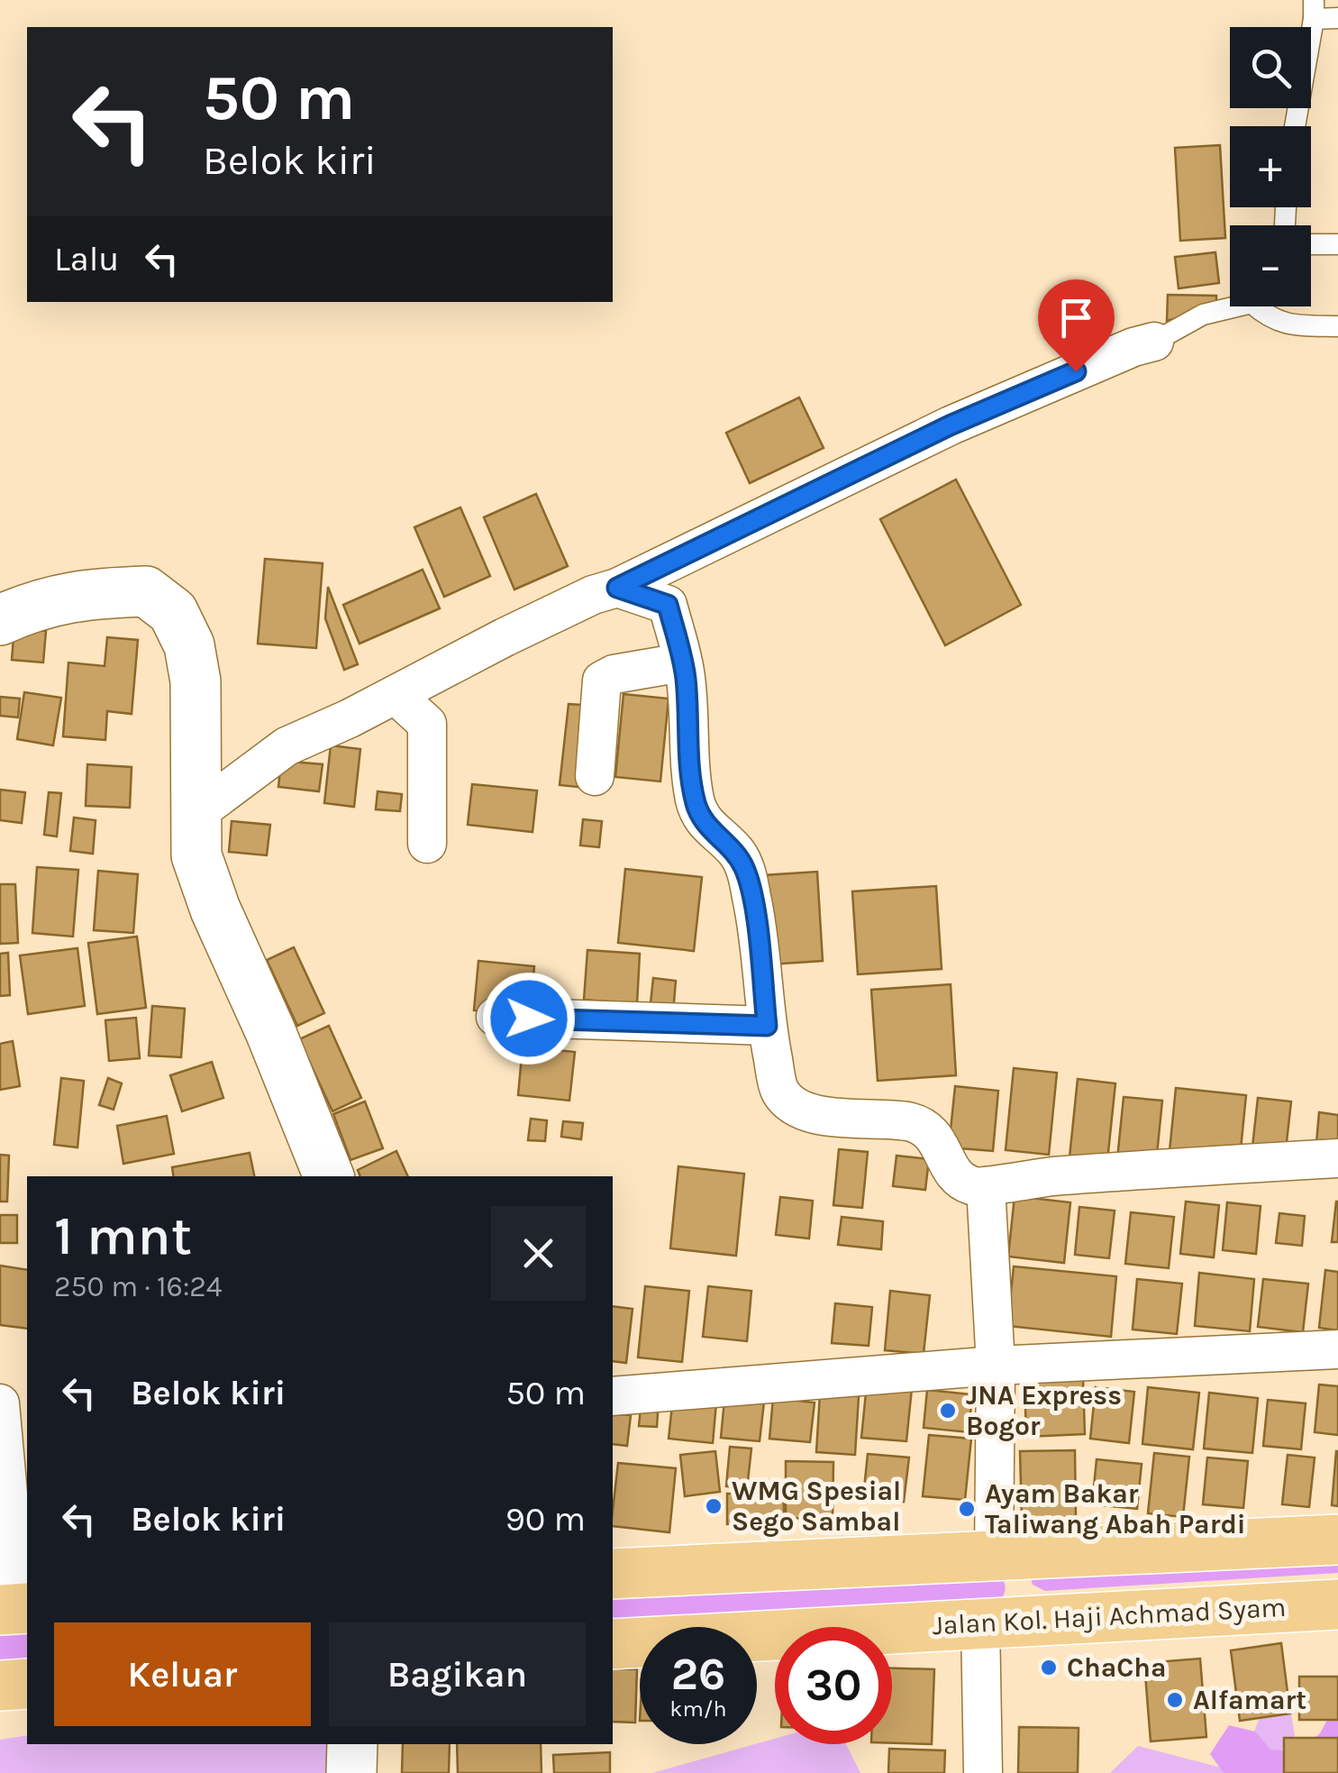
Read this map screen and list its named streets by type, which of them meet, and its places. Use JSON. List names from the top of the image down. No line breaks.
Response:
{"streets":{"main road":["Jalan Kol. Haji Achmad Syam"]},"places":["JNA Express Bogor","WMG Spesial Sego Sambal","Ayam Bakar Taliwang Abah Pardi","ChaCha","Alfamart"],"page":{"map_buttons":["+","−"],"turn":["50 m","Belok kiri"],"then":"Lalu","heading":["1 mnt","250 m · 16:24"],"list":[{"name":"Belok kiri","value":"50 m"},{"name":"Belok kiri","value":"90 m"}],"buttons":["Keluar","Bagikan"],"speed":"26 km/h","limit":"30"}}
